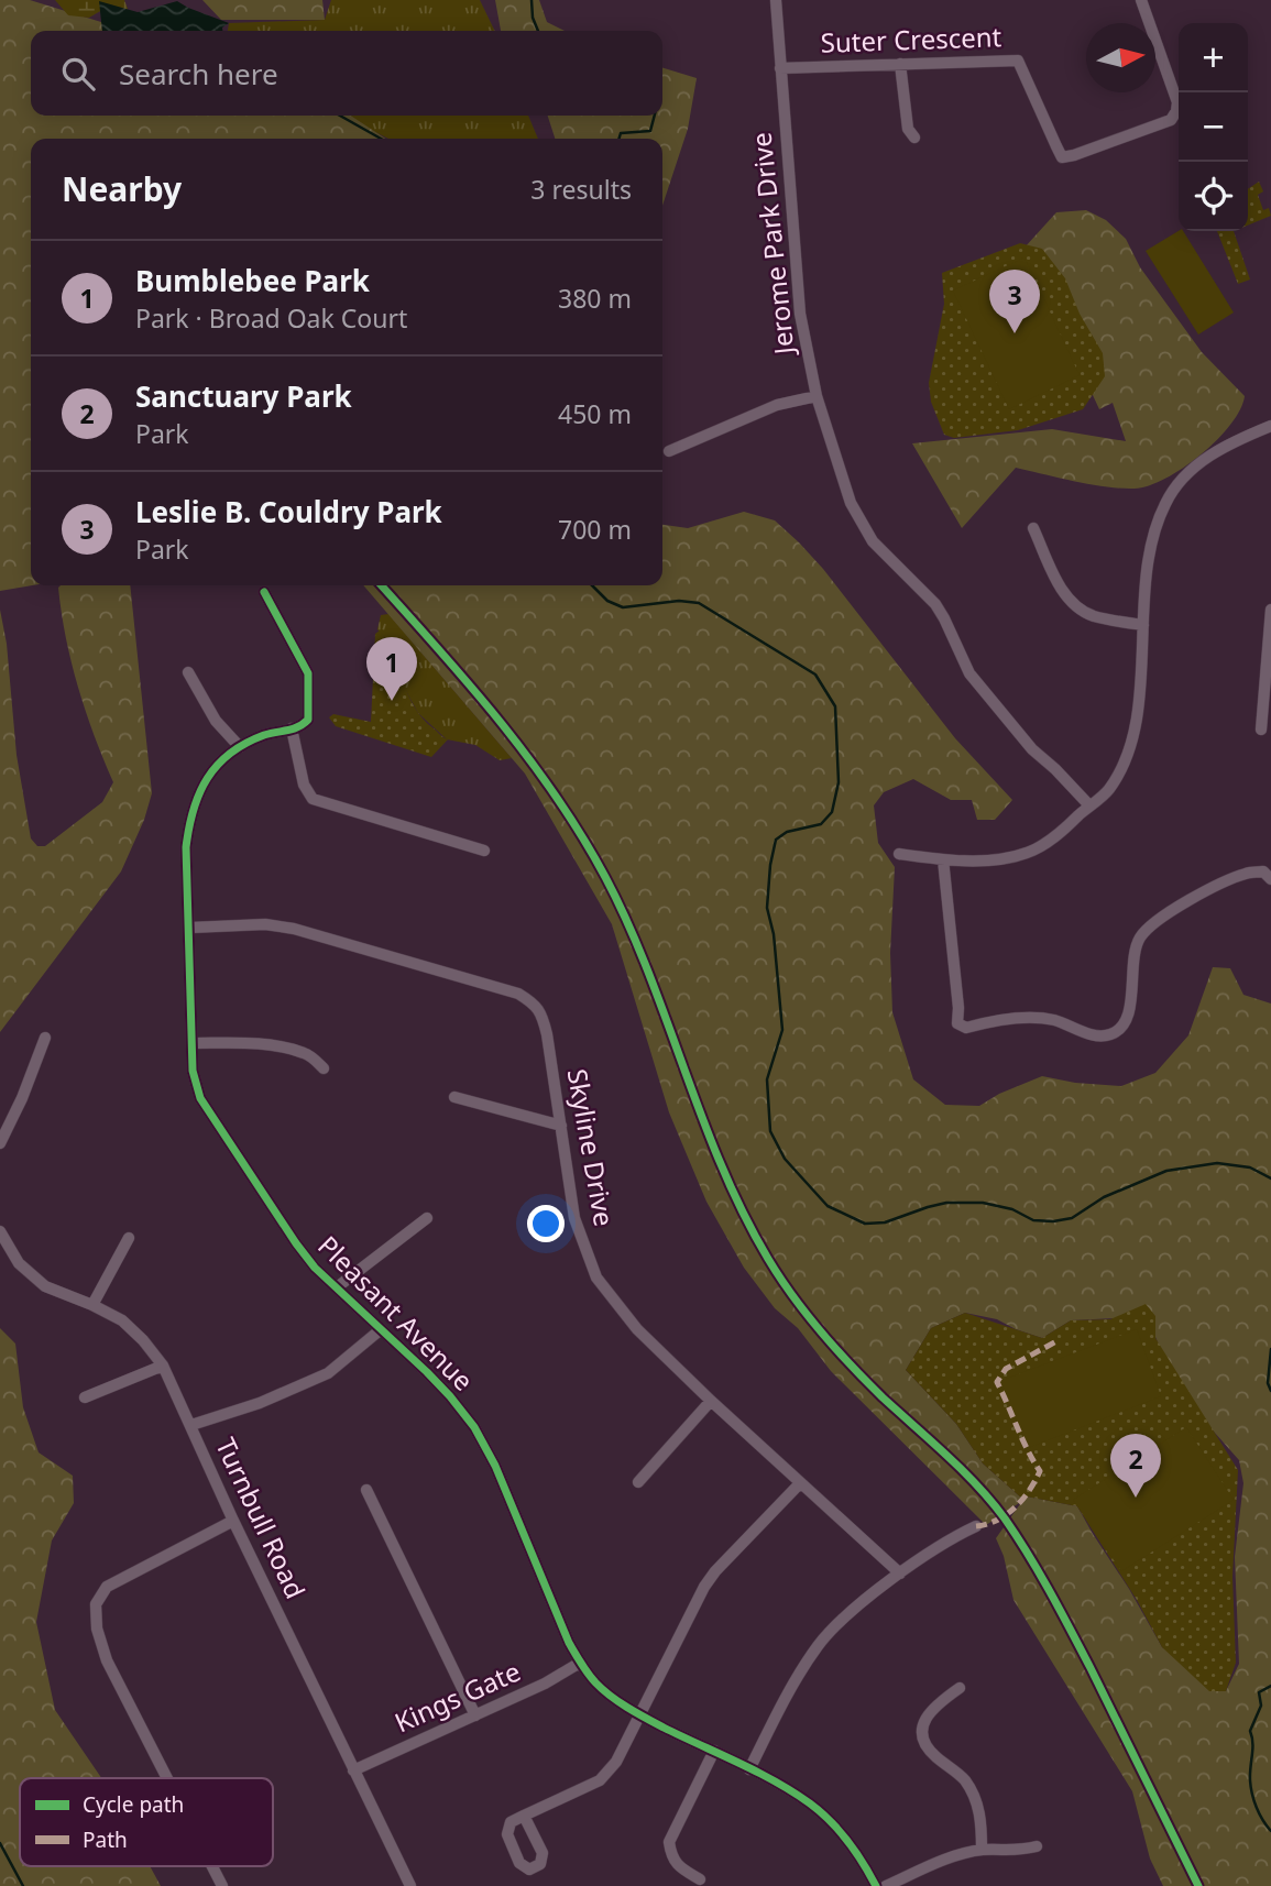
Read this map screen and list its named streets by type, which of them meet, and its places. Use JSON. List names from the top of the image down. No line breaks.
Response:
{"streets":{"street":["Suter Crescent","Jerome Park Drive","Skyline Drive","Pleasant Avenue","Turnbull Road","Kings Gate"]},"crossings":[["Suter Crescent","Jerome Park Drive"],["Skyline Drive","Pleasant Avenue"],["Pleasant Avenue","Kings Gate"],["Turnbull Road","Kings Gate"]],"legend":["Cycle path","Path"],"north":"right","page":{"map_buttons":["+","−"],"search":"Search here","heading":["Nearby","3 results"],"list":[{"mark":"1","name":"Bumblebee Park","note":"Park · Broad Oak Court","value":"380 m"},{"mark":"2","name":"Sanctuary Park","note":"Park","value":"450 m"},{"mark":"3","name":"Leslie B. Couldry Park","note":"Park","value":"700 m"}],"pins":["3","1","2"]}}
